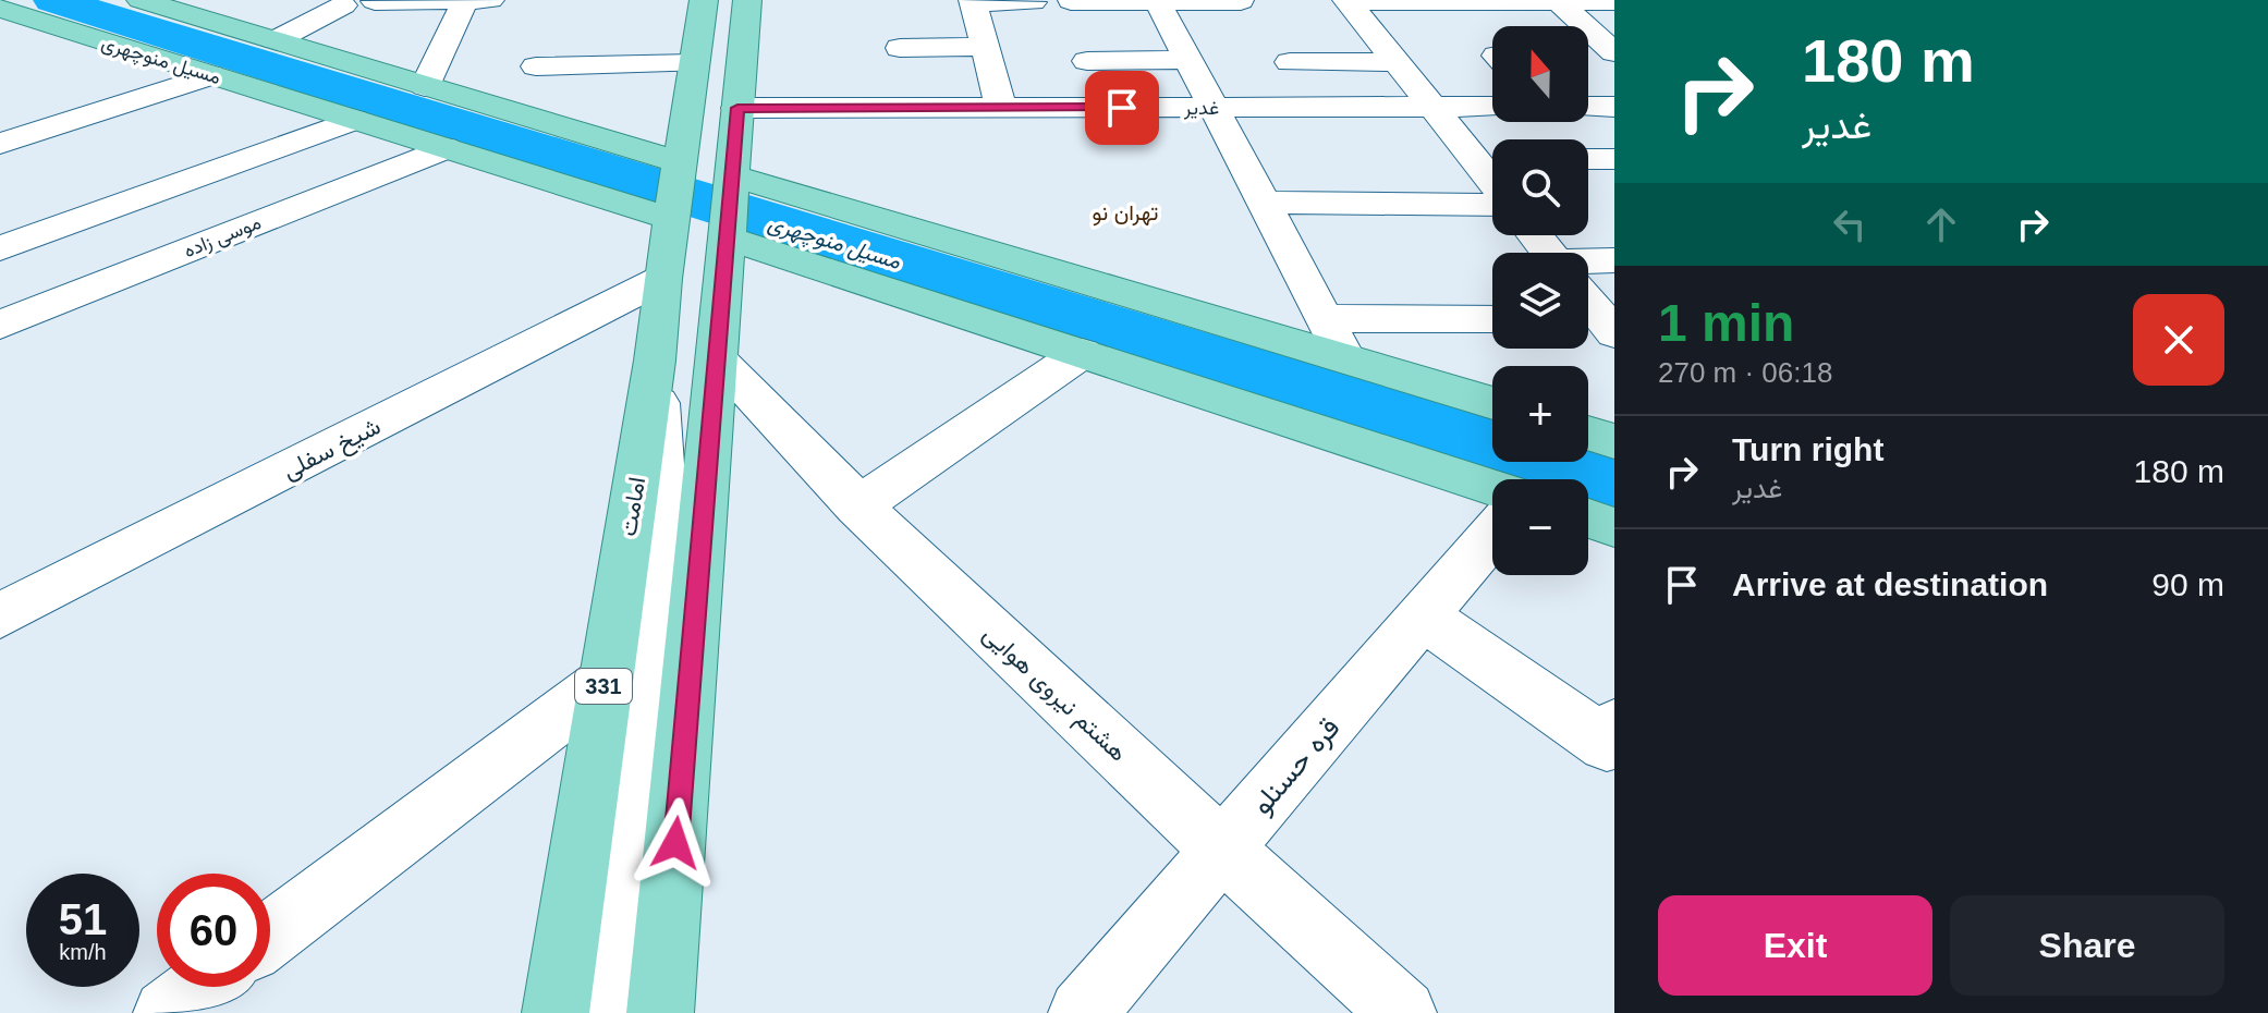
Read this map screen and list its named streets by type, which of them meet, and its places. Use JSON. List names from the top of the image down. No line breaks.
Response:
{"streets":{"main road":["مسیل منوچهری","امامت","331"],"street":["غدیر","موسی زاده","شیخ سفلی","هشتم نیروی هوایی","قره حسنلو"]},"crossings":[["مسیل منوچهری","موسی زاده"],["مسیل منوچهری","امامت"],["شیخ سفلی","امامت"],["هشتم نیروی هوایی","قره حسنلو"]],"districts":["تهران نو"],"water":["مسیل منوچهری"],"north":"top","page":{"turn":["180 m","غدیر"],"map_buttons":["+","−"],"heading":["1 min","270 m · 06:18"],"list":[{"name":"Turn right","note":"غدیر","value":"180 m"},{"name":"Arrive at destination","value":"90 m"}],"speed":"51 km/h","limit":"60","buttons":["Exit","Share"]}}
